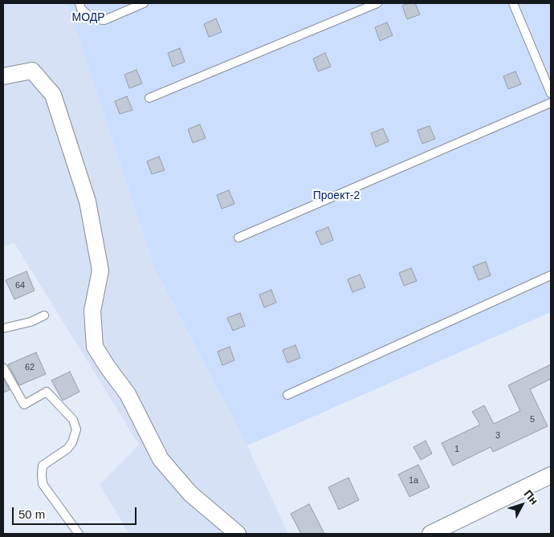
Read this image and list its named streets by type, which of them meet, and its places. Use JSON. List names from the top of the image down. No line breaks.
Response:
{"parks":["МОДР","Проект-2"],"house_numbers":["64","62","5","3","1","1а"],"scale_bar":"50 m","north":"top right"}
